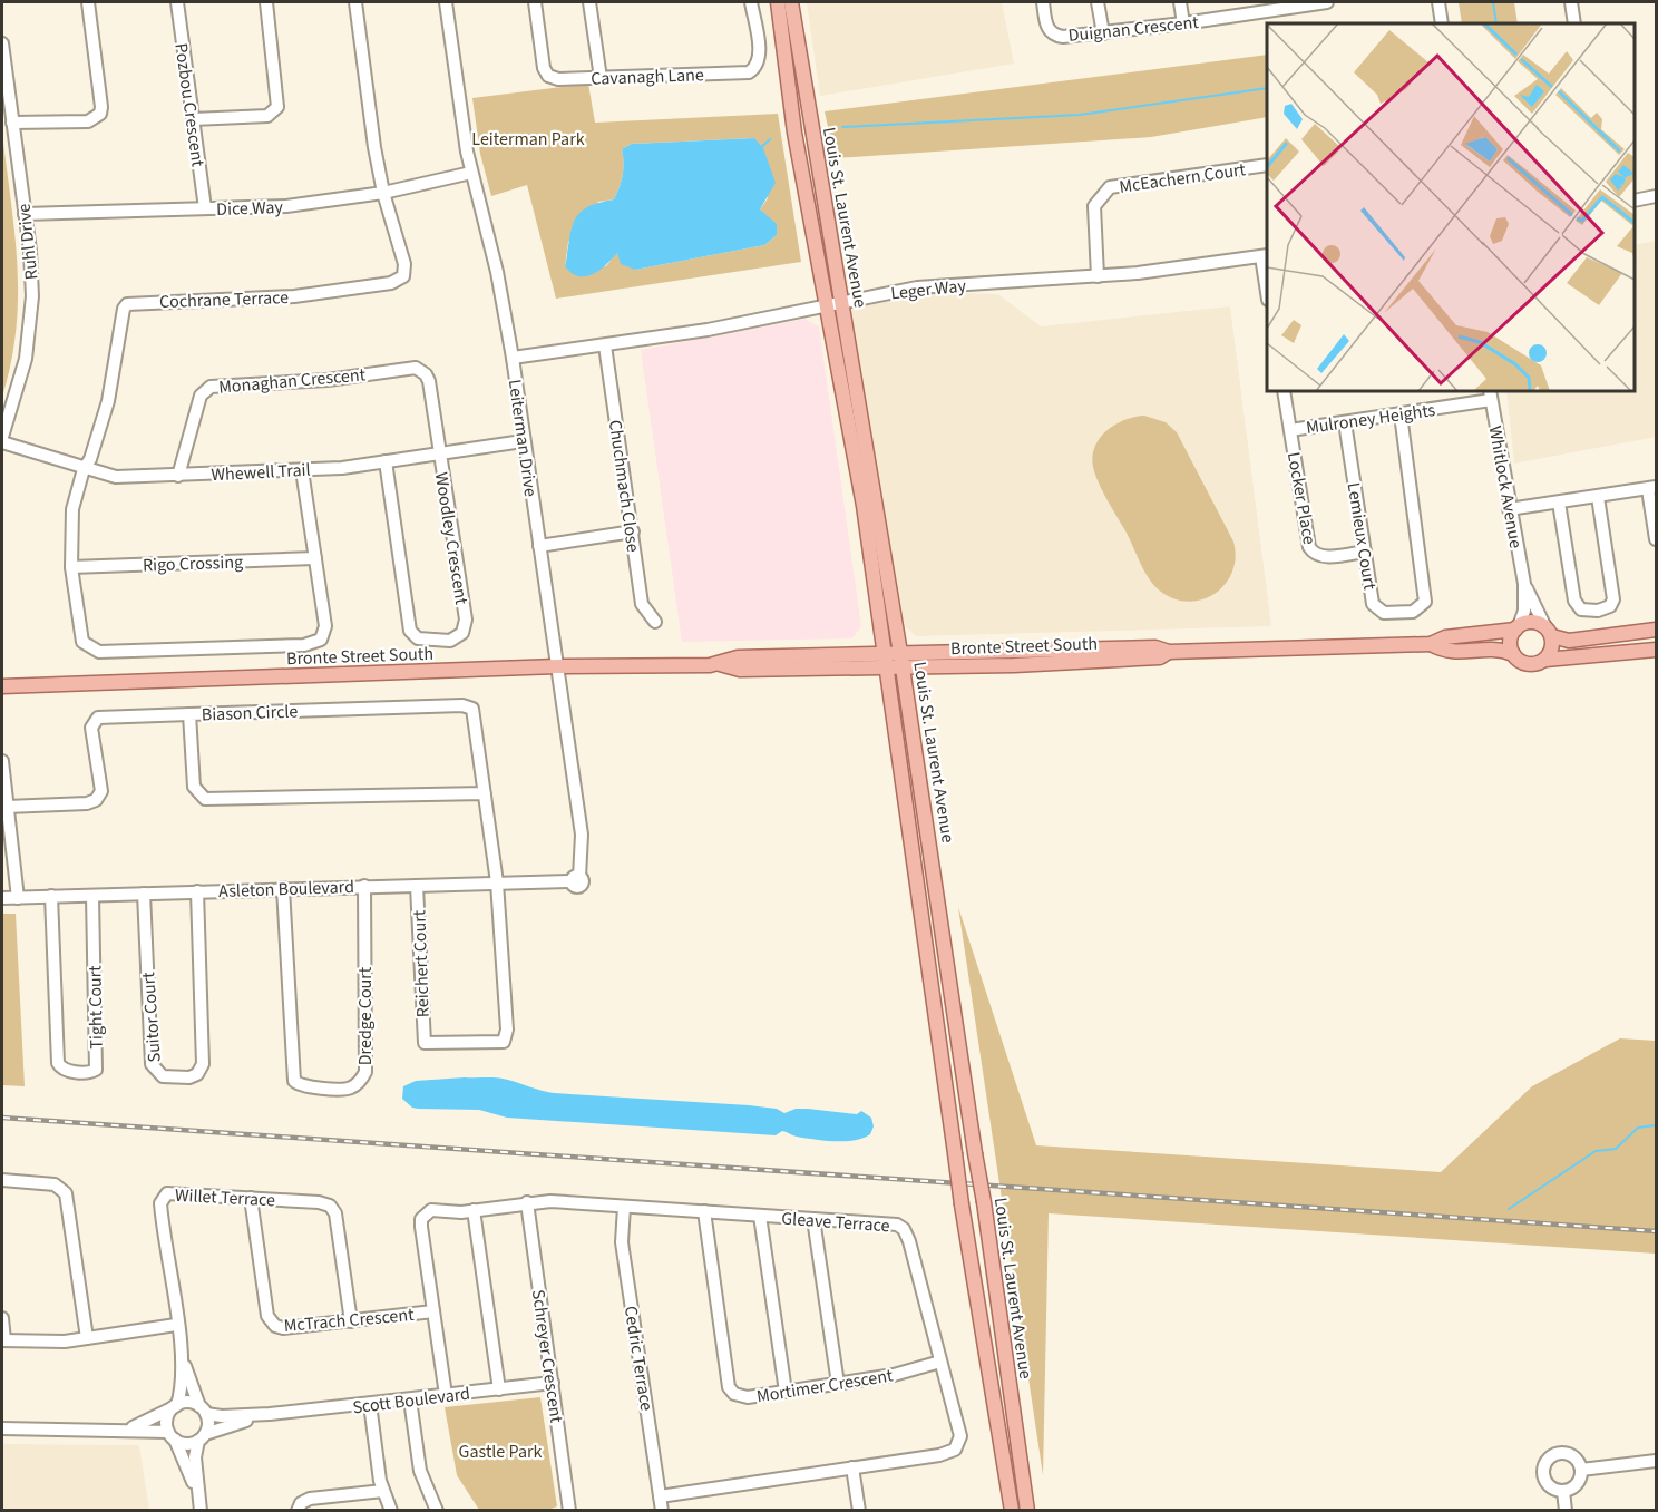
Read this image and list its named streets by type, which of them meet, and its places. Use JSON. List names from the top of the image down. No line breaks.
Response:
{"streets":{"main road":["Louis St. Laurent Avenue","Bronte Street South"],"street":["Duignan Crescent","Cavanagh Lane","Pozbou Crescent","McEachern Court","Dice Way","Ruhl Drive","Leger Way","Cochrane Terrace","Monaghan Crescent","Mulroney Heights","Leiterman Drive","Whewell Trail","Chuchmach Close","Whitlock Avenue","Locker Place","Lemieux Court","Woodley Crescent","Rigo Crossing","Biason Circle","Asleton Boulevard","Reichert Court","Tight Court","Dredge Court","Suitor Court","Willet Terrace","Gleave Terrace","McTrach Crescent","Schreyer Crescent","Cedric Terrace","Mortimer Crescent","Scott Boulevard"]},"crossings":[["Pozbou Crescent","Dice Way"],["McEachern Court","Leger Way"],["Dice Way","Ruhl Drive"],["Dice Way","Cochrane Terrace"],["Dice Way","Leiterman Drive"],["Louis St. Laurent Avenue","Leger Way"],["Louis St. Laurent Avenue","Bronte Street South"],["Leger Way","Leiterman Drive"],["Leger Way","Chuchmach Close"],["Cochrane Terrace","Whewell Trail"],["Monaghan Crescent","Whewell Trail"],["Monaghan Crescent","Woodley Crescent"],["Mulroney Heights","Whitlock Avenue"],["Mulroney Heights","Locker Place"],["Mulroney Heights","Lemieux Court"],["Leiterman Drive","Whewell Trail"],["Leiterman Drive","Bronte Street South"],["Leiterman Drive","Asleton Boulevard"],["Whewell Trail","Woodley Crescent"],["Whitlock Avenue","Bronte Street South"],["Locker Place","Lemieux Court"],["Biason Circle","Asleton Boulevard"],["Biason Circle","Reichert Court"],["Asleton Boulevard","Reichert Court"],["Asleton Boulevard","Tight Court"],["Asleton Boulevard","Dredge Court"],["Asleton Boulevard","Suitor Court"],["Willet Terrace","McTrach Crescent"],["Willet Terrace","Scott Boulevard"],["Gleave Terrace","McTrach Crescent"],["Gleave Terrace","Schreyer Crescent"],["Gleave Terrace","Cedric Terrace"],["Gleave Terrace","Mortimer Crescent"],["Gleave Terrace","Scott Boulevard"],["Schreyer Crescent","Scott Boulevard"]],"parks":["Leiterman Park","Gastle Park"]}
